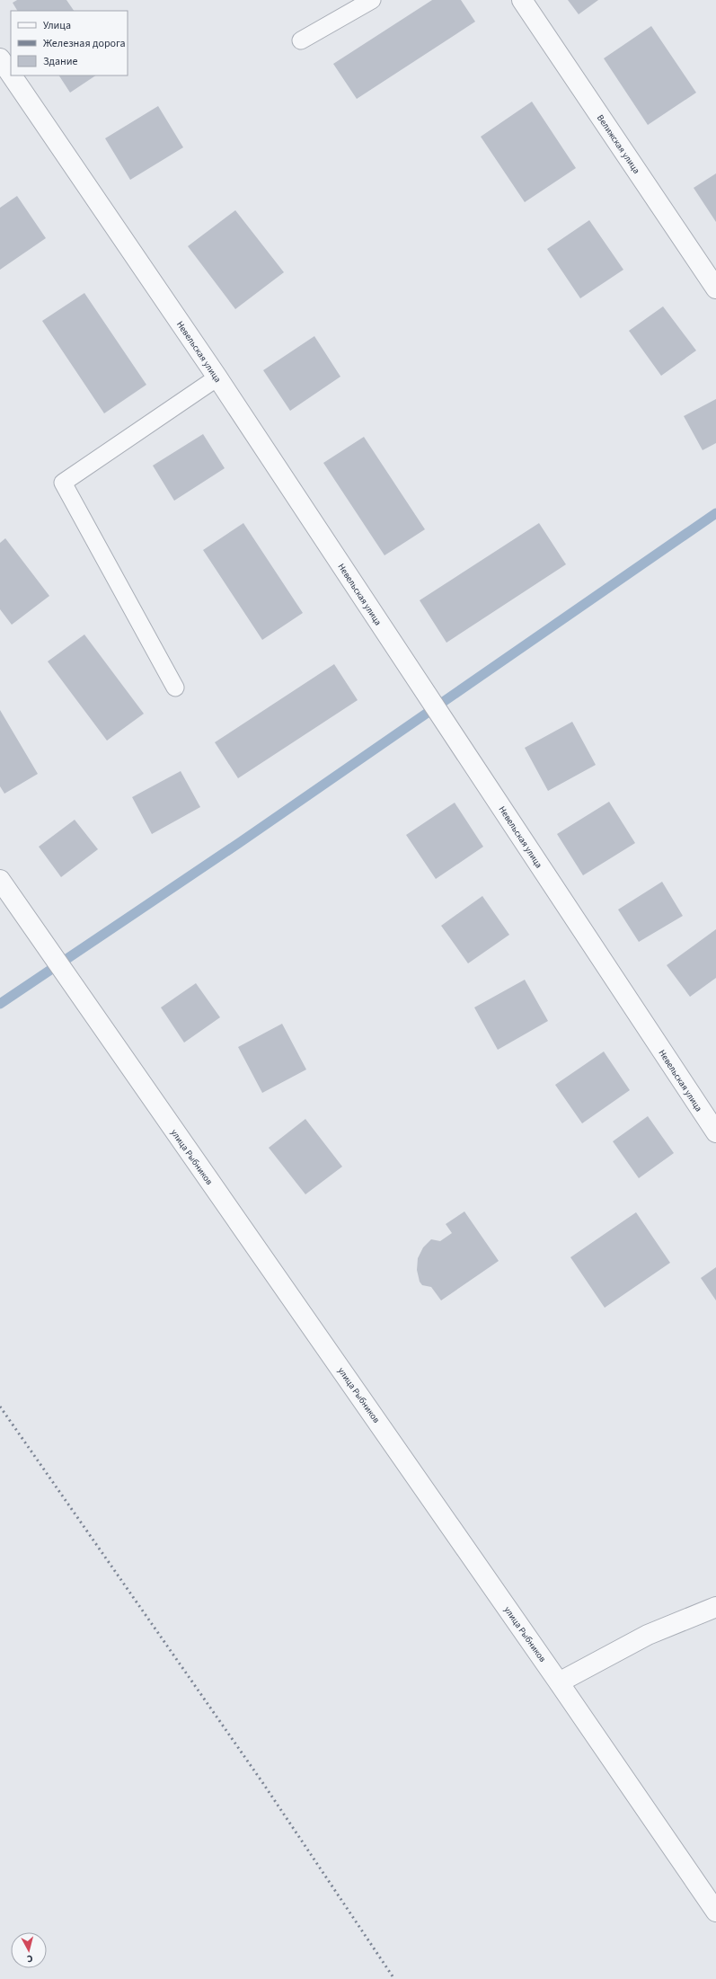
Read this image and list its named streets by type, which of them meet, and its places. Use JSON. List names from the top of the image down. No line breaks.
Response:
{"streets":{"street":["Велижская улица","Невельская улица","улица Рыбников"]},"legend":["Улица","Железная дорога","Здание"],"north":"bottom"}
